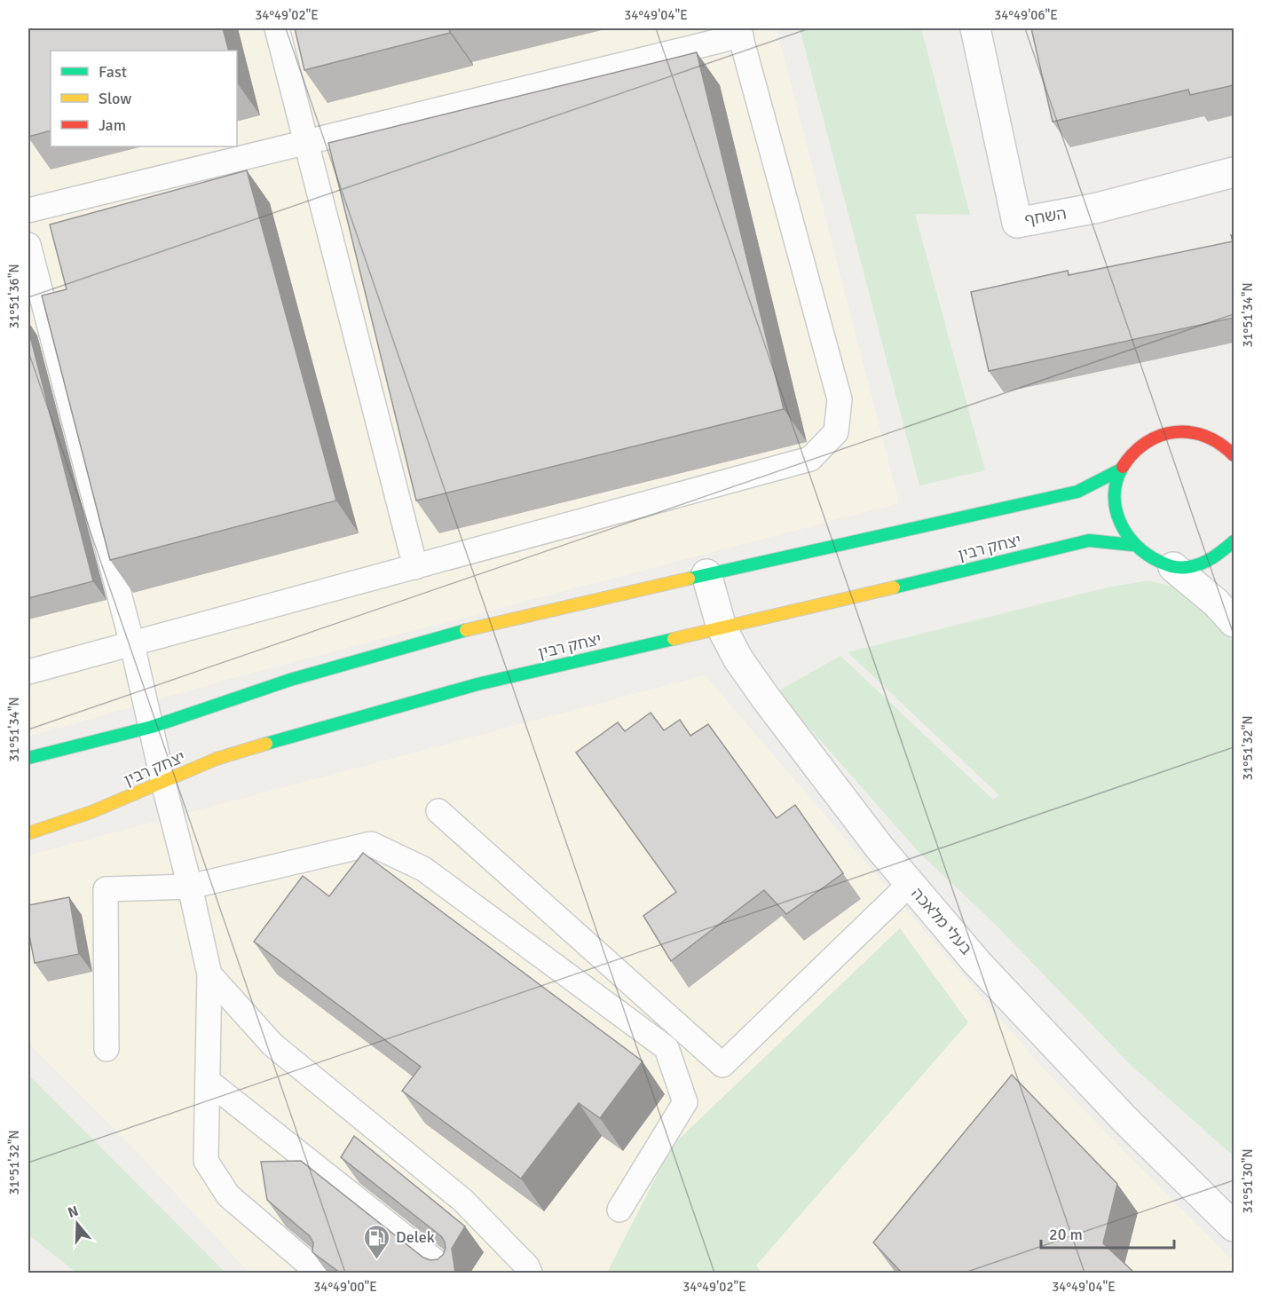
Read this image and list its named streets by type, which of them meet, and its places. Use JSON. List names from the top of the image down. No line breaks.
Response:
{"streets":{"street":["השחף","יצחק רבין","בעלי מלאכה"]},"crossings":[["יצחק רבין","בעלי מלאכה"]],"places":{"fuel station":["Delek"]},"legend":["Fast","Slow","Jam"],"scale_bar":"20 m","north":"top","coordinates":["34°49'02\"E","34°49'04\"E","34°49'06\"E","31°51'36\"N","31°51'34\"N","31°51'32\"N","31°51'30\"N","34°49'00\"E"]}
